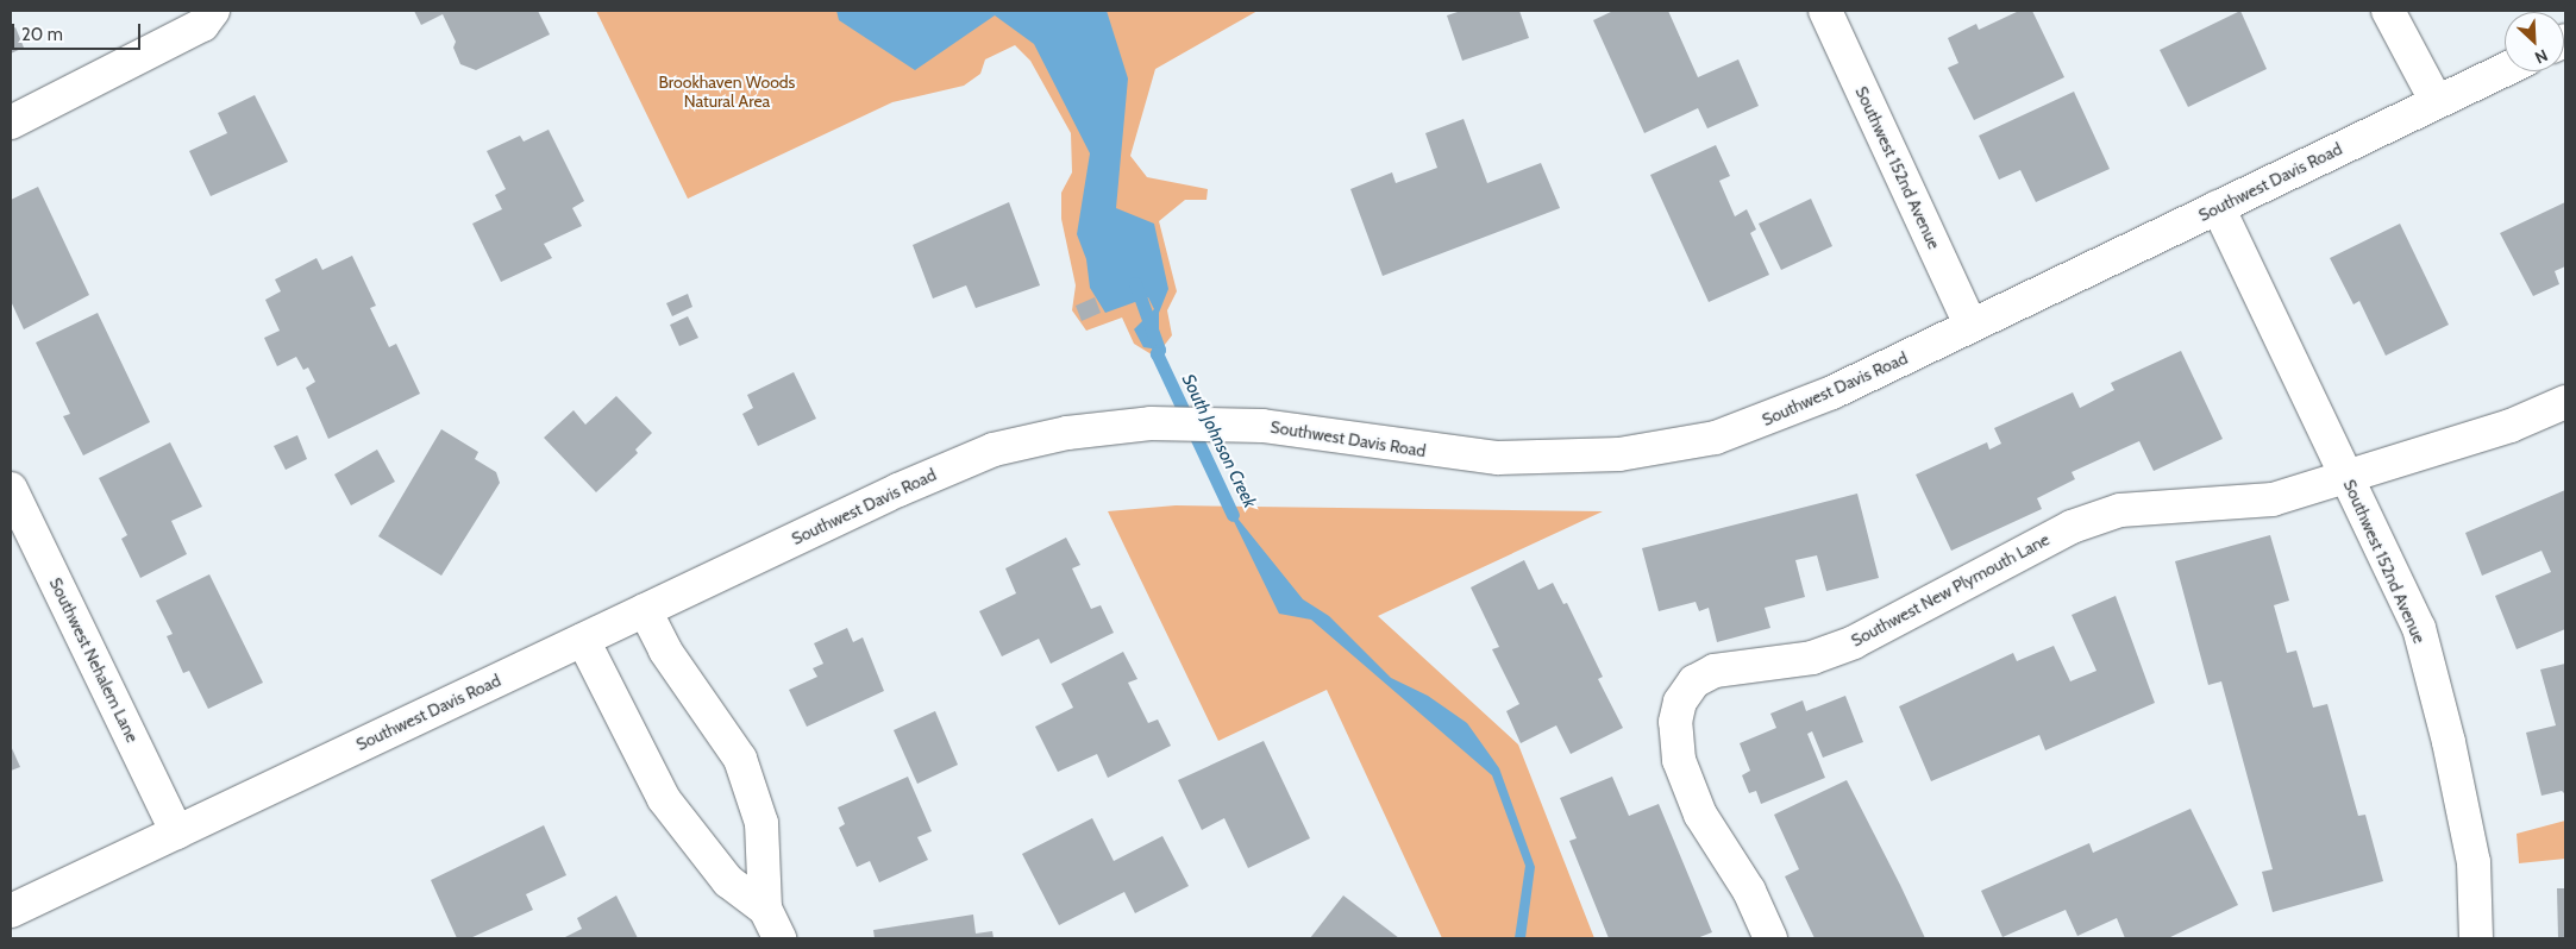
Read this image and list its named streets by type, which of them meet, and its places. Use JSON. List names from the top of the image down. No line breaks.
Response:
{"streets":{"street":["Southwest 152nd Avenue","Southwest Davis Road","Southwest New Plymouth Lane","Southwest Nehalem Lane"]},"crossings":[["Southwest 152nd Avenue","Southwest Davis Road"],["Southwest 152nd Avenue","Southwest New Plymouth Lane"],["Southwest Davis Road","Southwest Nehalem Lane"]],"water":["South Johnson Creek"],"parks":["Brookhaven Woods Natural Area"],"scale_bar":"20 m","north":"bottom right"}
